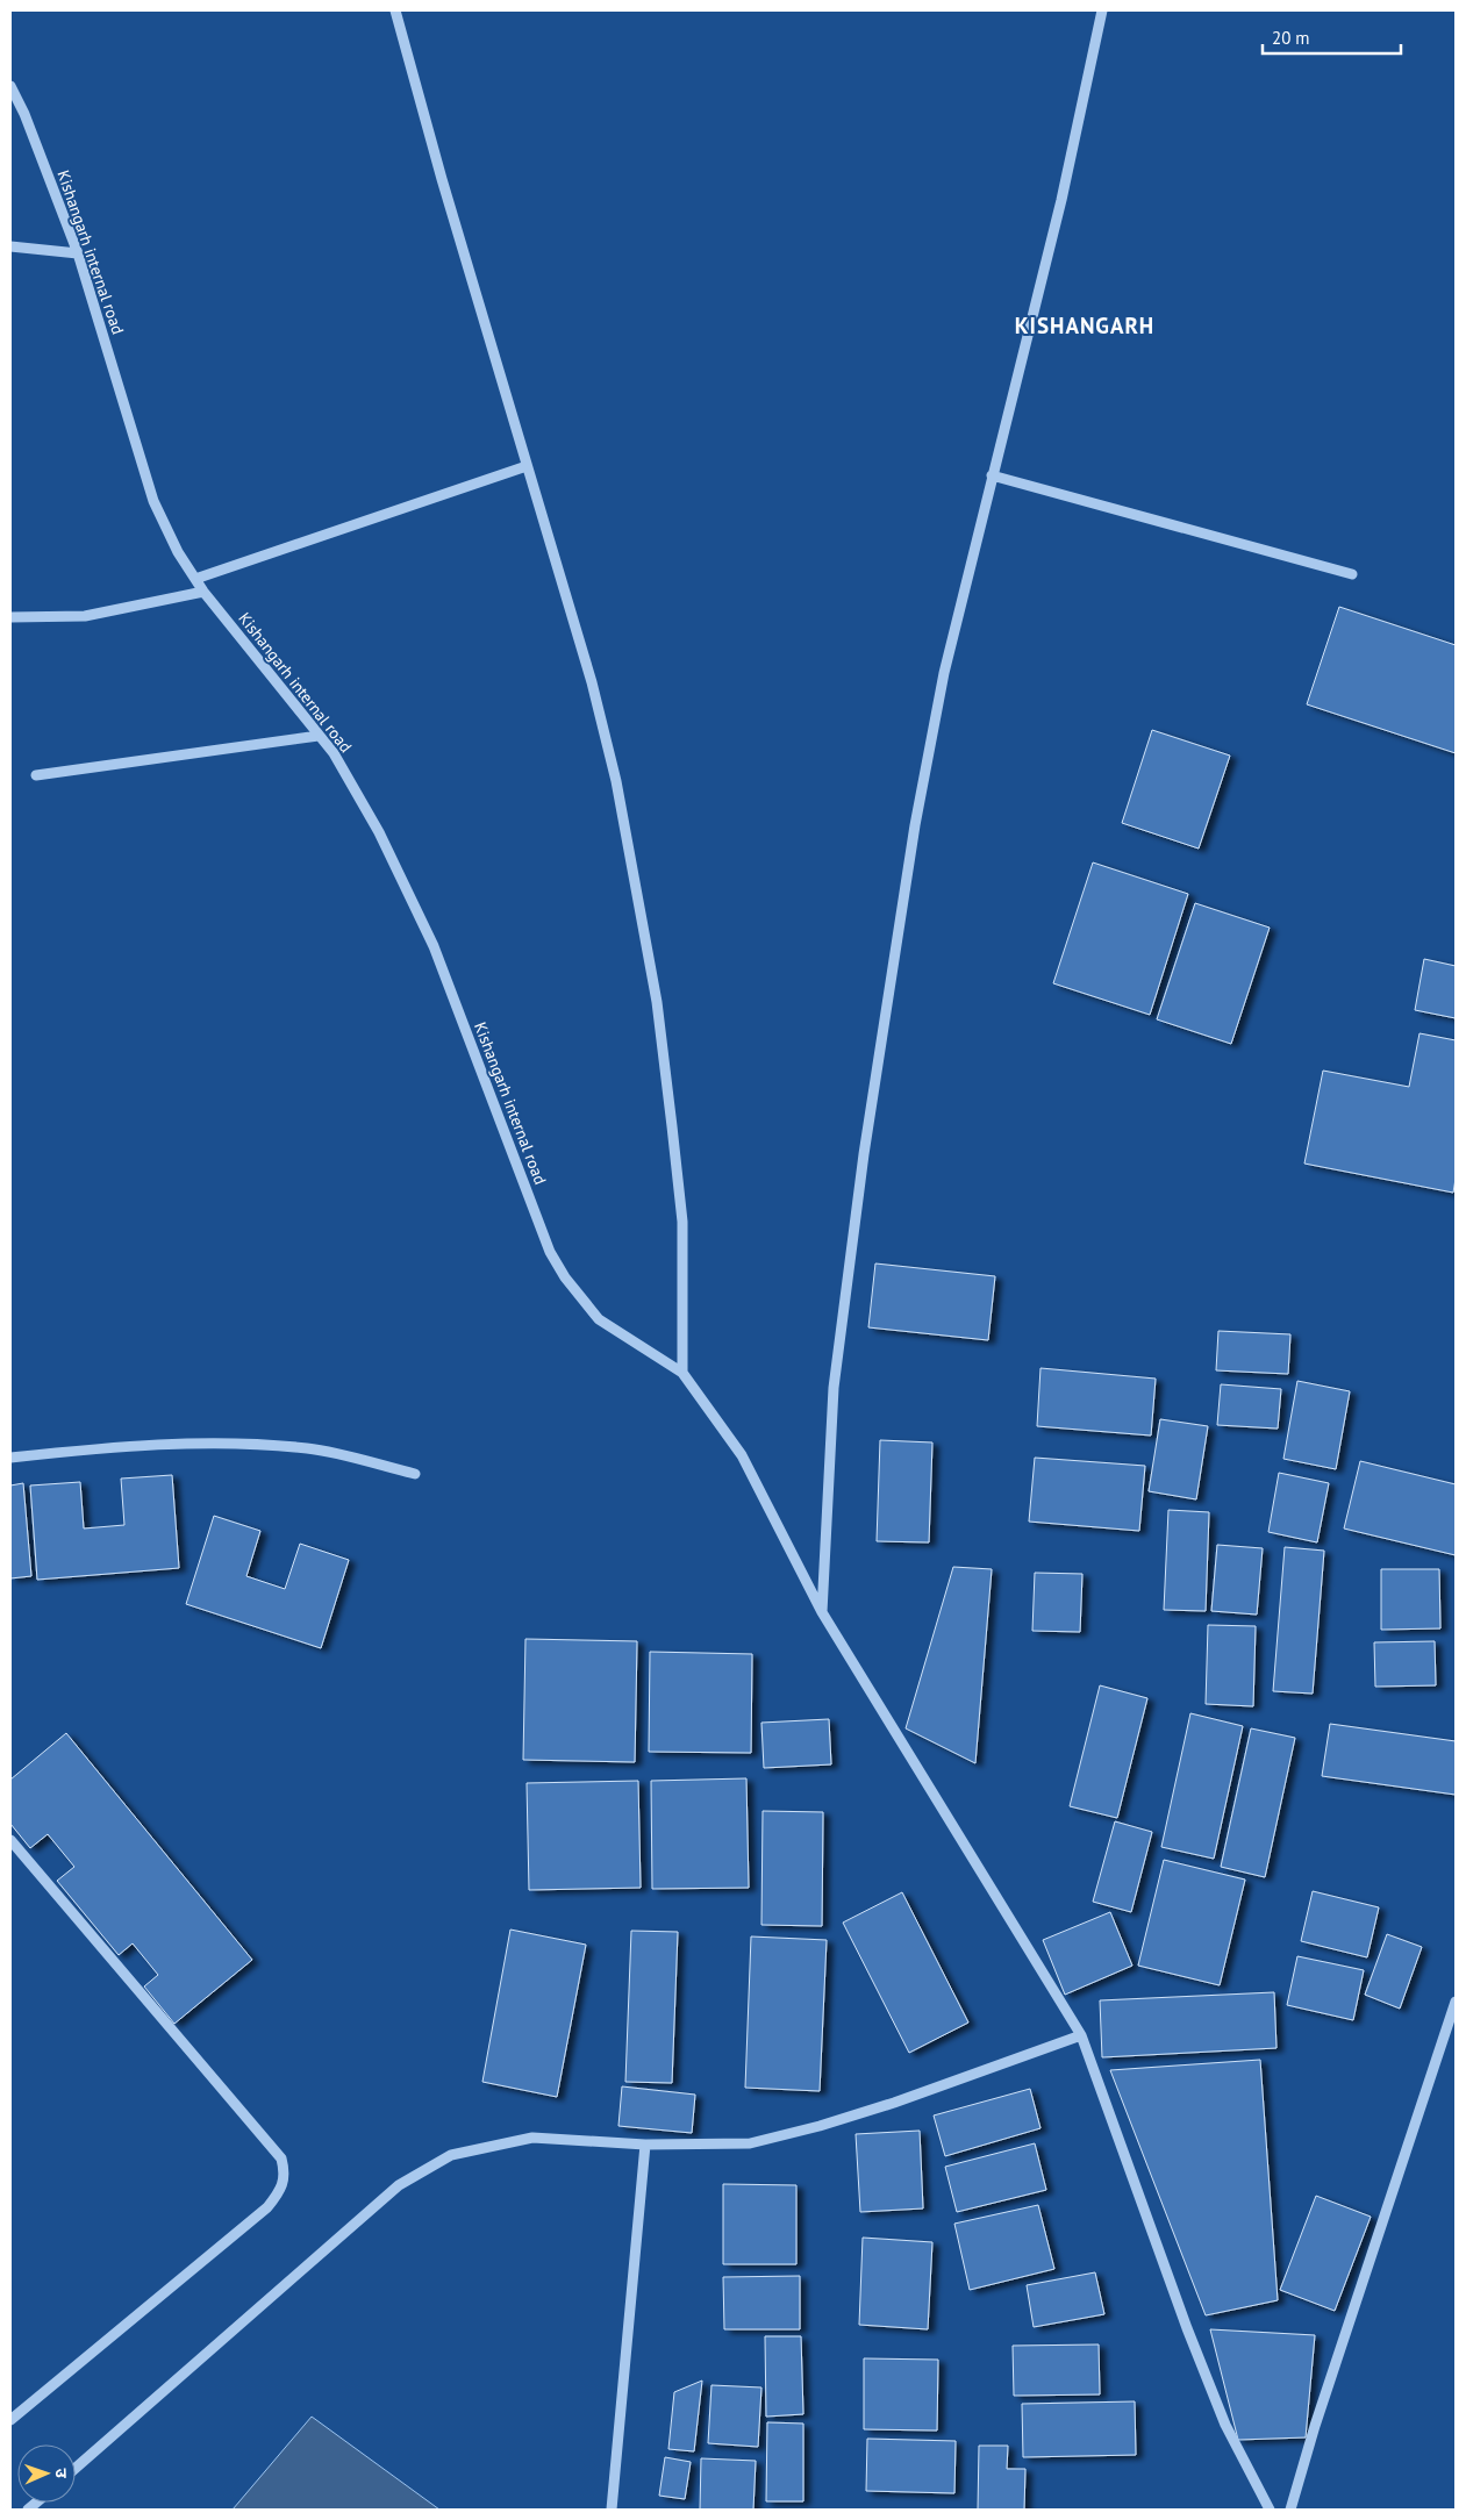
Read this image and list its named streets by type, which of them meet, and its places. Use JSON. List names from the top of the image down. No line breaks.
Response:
{"streets":{"street":["Kishangarh internal road"]},"districts":["KISHANGARH"],"scale_bar":"20 m","north":"right"}
